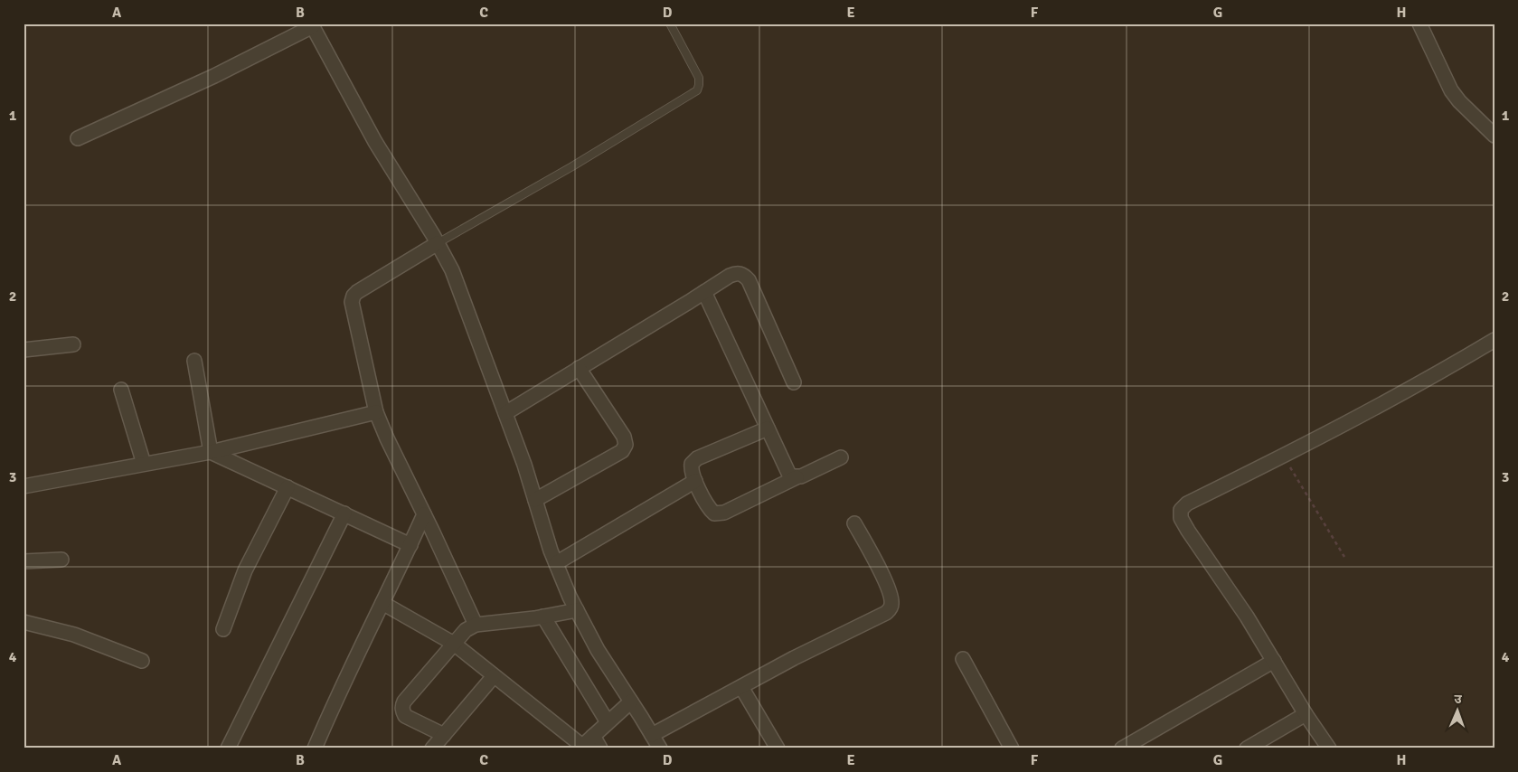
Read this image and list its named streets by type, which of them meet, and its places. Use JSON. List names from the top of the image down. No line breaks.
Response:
{"north":"top","grid":{"columns":["A","B","C","D","E","F","G","H"],"rows":["1","2","3","4"]}}
